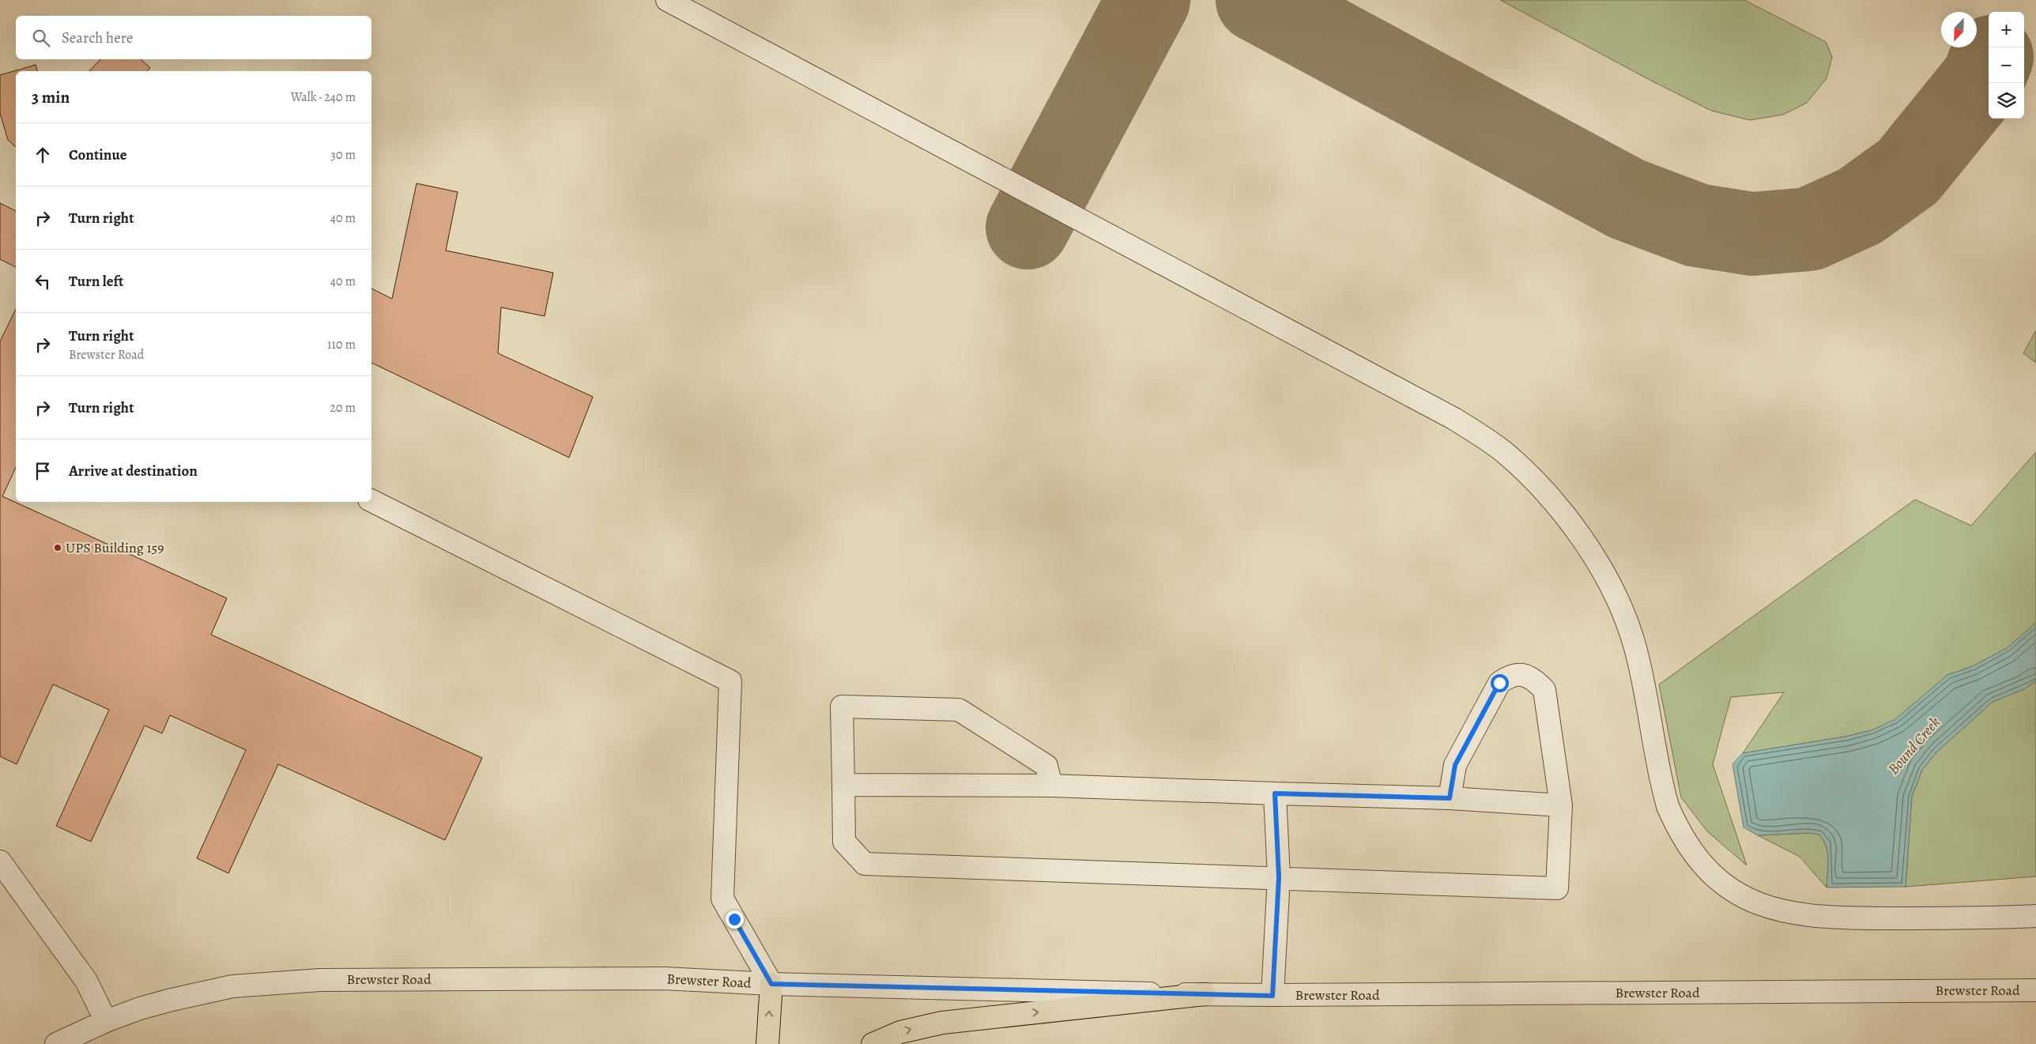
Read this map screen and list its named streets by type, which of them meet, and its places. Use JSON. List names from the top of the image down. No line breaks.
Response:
{"streets":{"street":["Brewster Road"]},"water":["Bound Creek"],"places":["UPS Building 159"],"north":"bottom left","page":{"map_buttons":["+","−"],"search":"Search here","heading":["3 min","Walk · 240 m"],"list":[["Continue","30 m"],["Turn right","40 m"],["Turn left","40 m"],["Turn right","Brewster Road","110 m"],["Turn right","20 m"],"Arrive at destination"]}}
